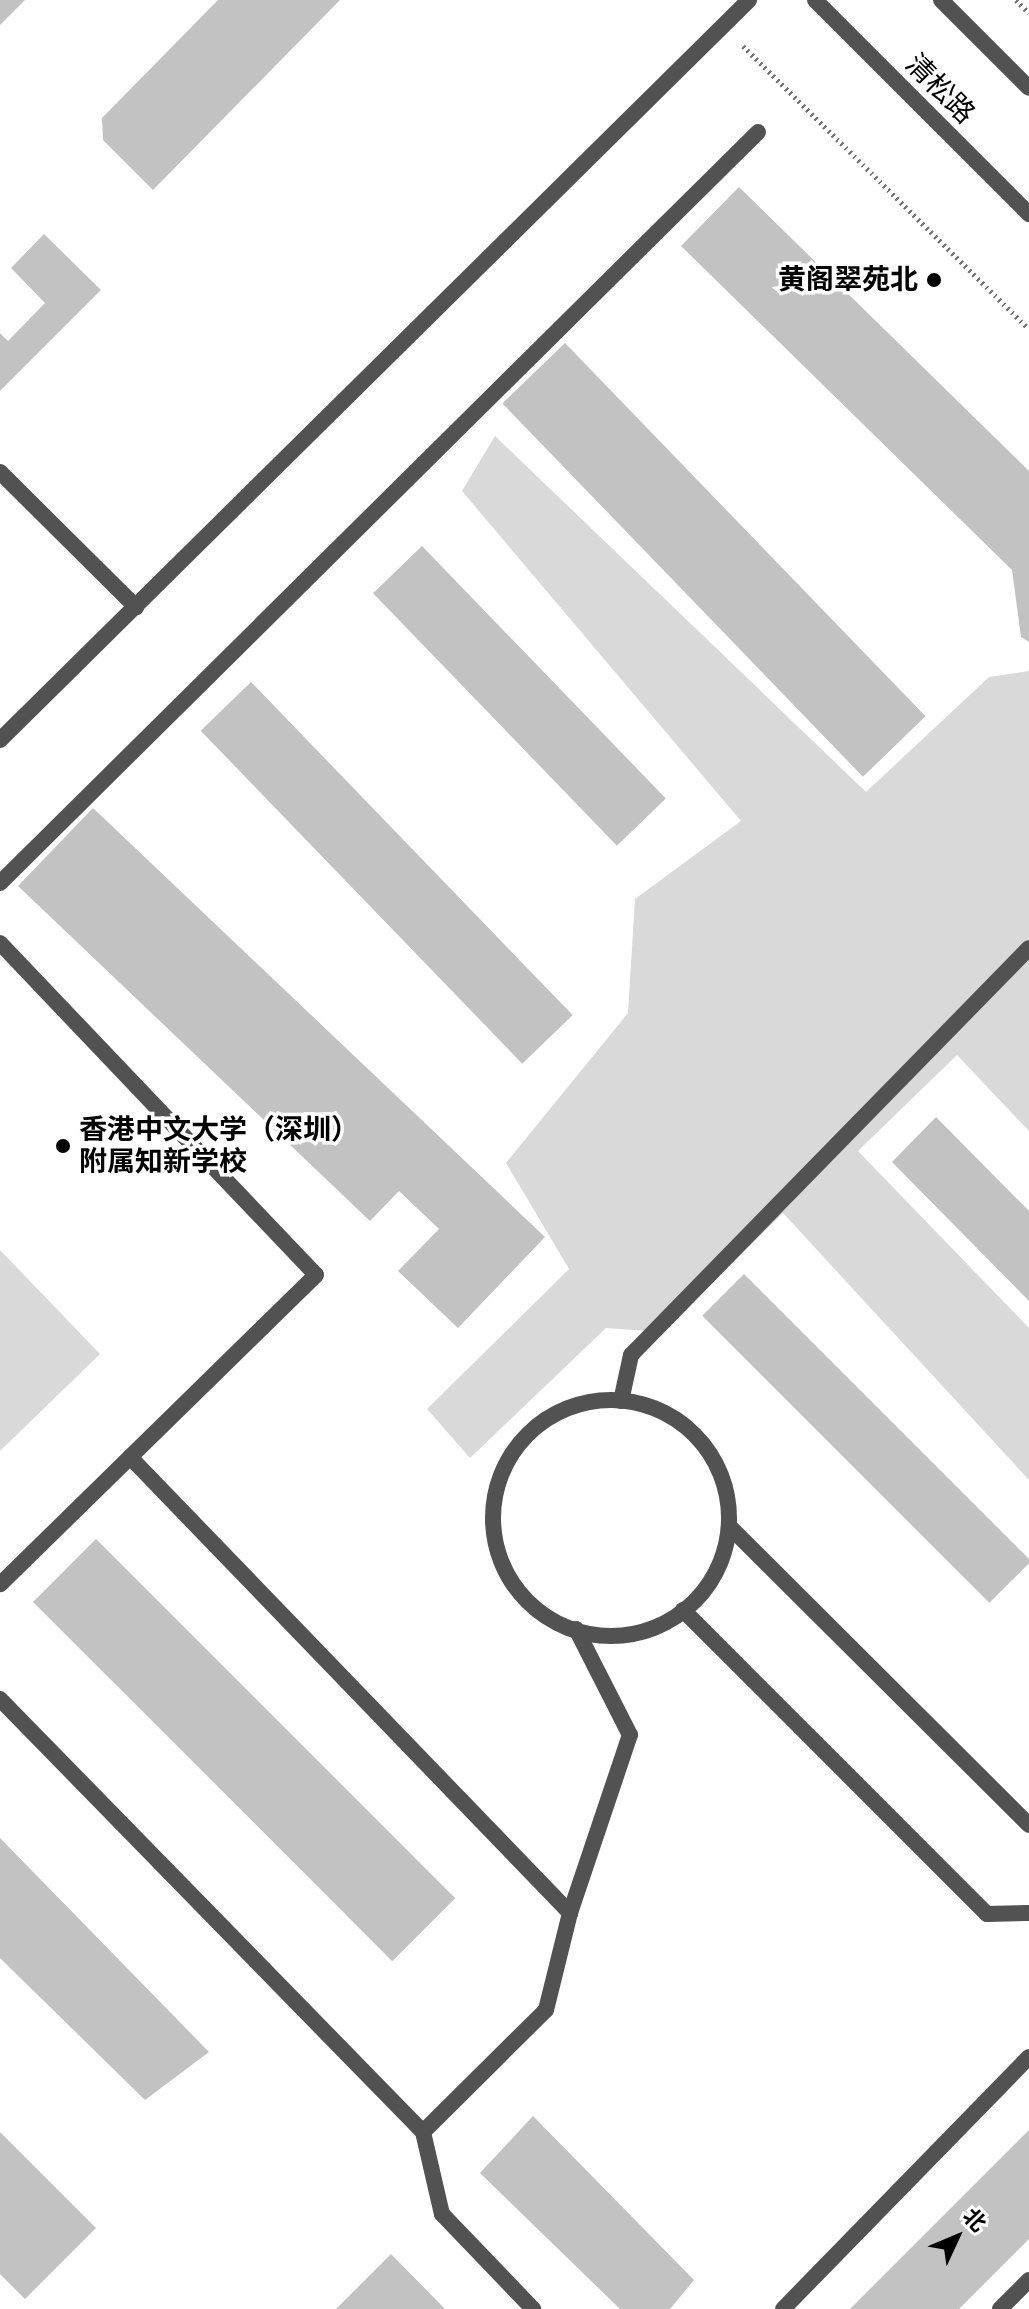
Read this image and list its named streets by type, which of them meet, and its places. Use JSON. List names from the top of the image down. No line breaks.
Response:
{"streets":{"street":["清松路"]},"places":["黄阁翠苑北","香港中文大学（深圳） 附属知新学校"],"north":"top right"}
